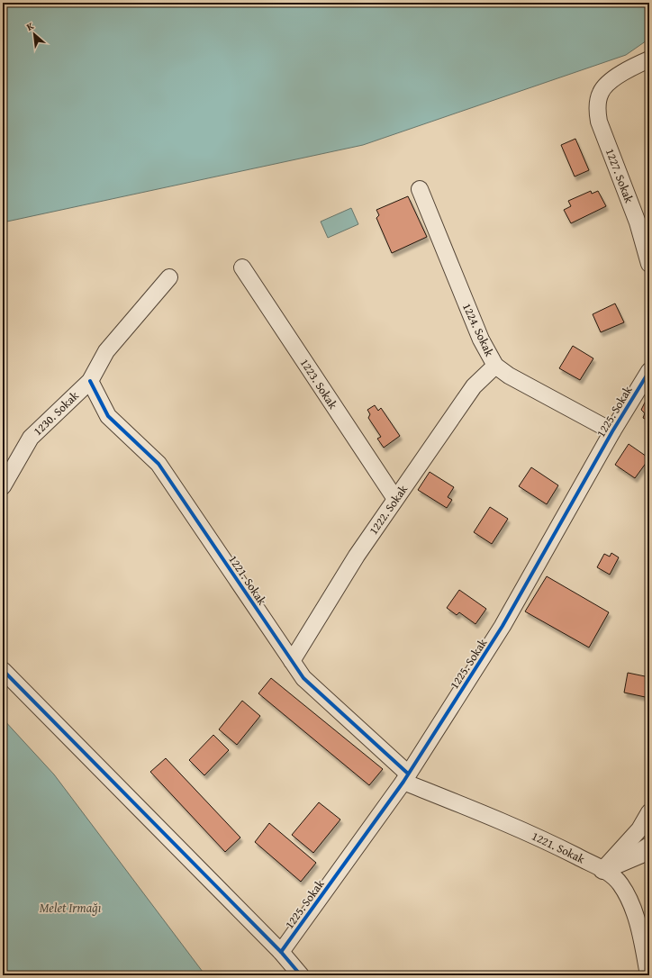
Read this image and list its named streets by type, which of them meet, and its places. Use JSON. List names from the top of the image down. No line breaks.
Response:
{"streets":{"street":["1227. Sokak","1224. Sokak","1223. Sokak","1225. Sokak","1230. Sokak","1222. Sokak","1221. Sokak"]},"crossings":[["1224. Sokak","1225. Sokak"],["1224. Sokak","1222. Sokak"],["1223. Sokak","1222. Sokak"],["1225. Sokak","1221. Sokak"],["1230. Sokak","1221. Sokak"],["1222. Sokak","1221. Sokak"]],"water":["Melet Irmağı"],"north":"top left"}
